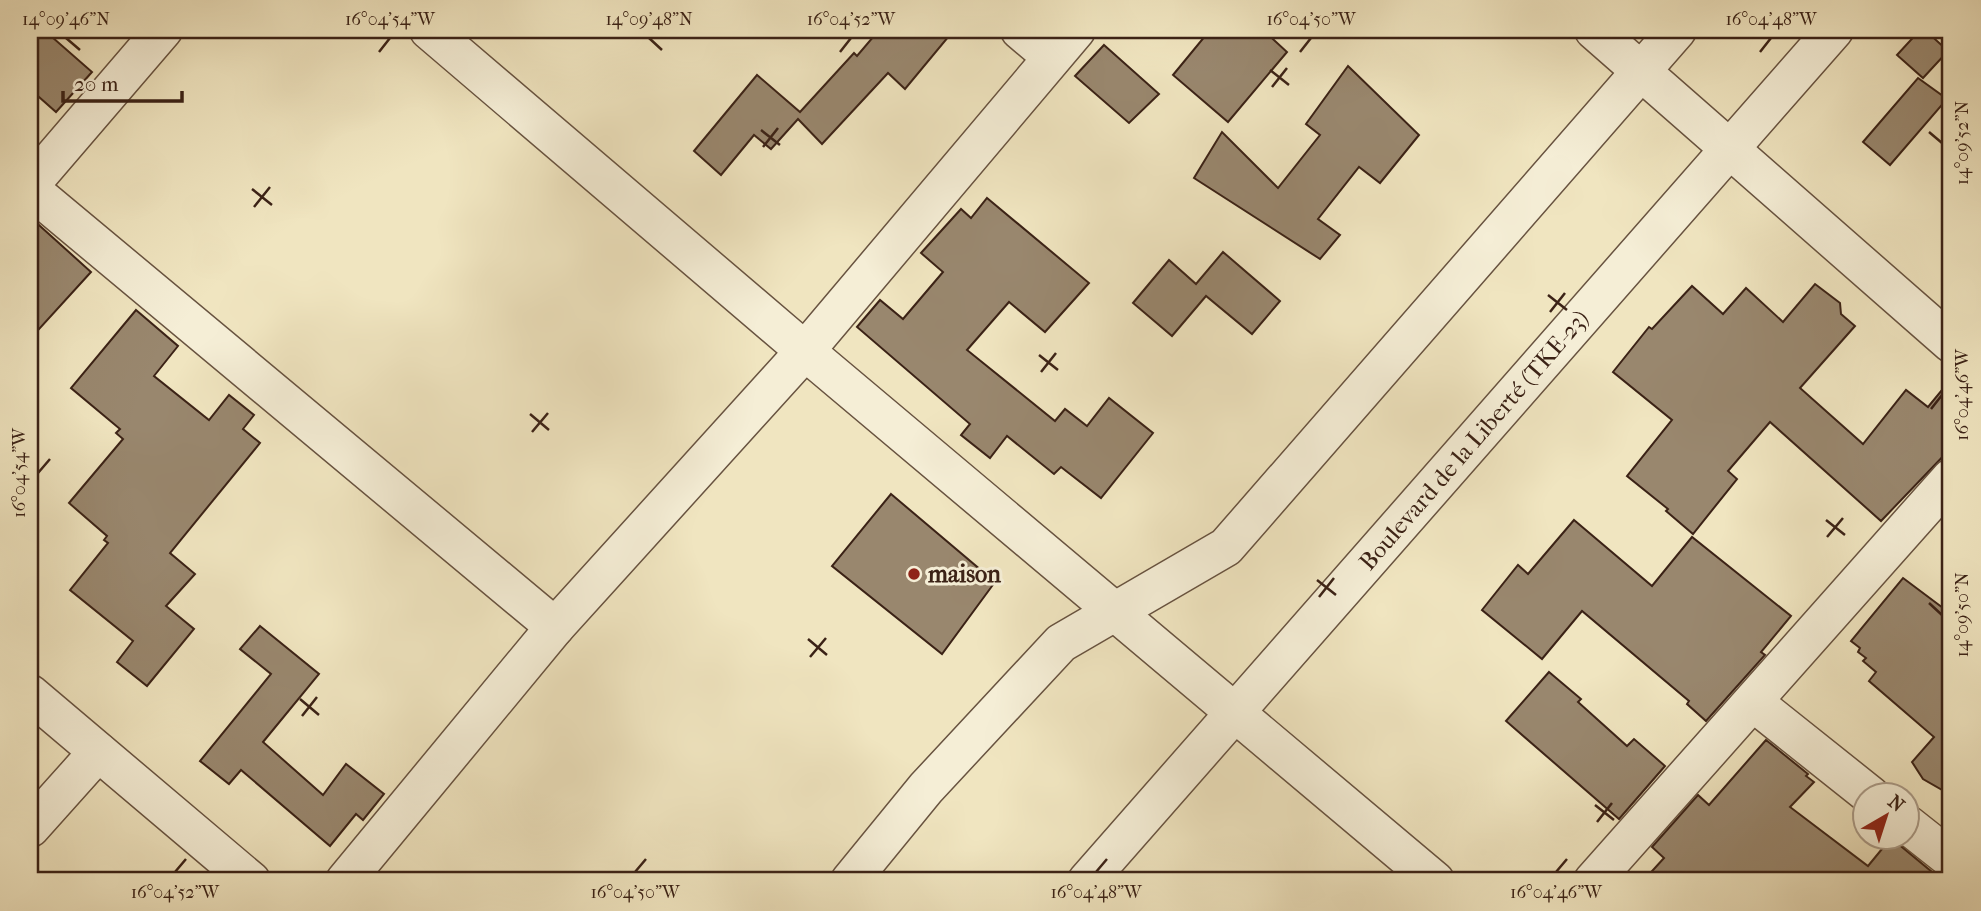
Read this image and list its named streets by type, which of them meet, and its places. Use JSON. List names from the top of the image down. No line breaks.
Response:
{"streets":{"street":["Boulevard de la Liberté (TKE-23)"]},"places":["maison"],"scale_bar":"20 m","north":"top right","coordinates":["14°09'46\"N","16°04'54\"W","14°09'48\"N","16°04'52\"W","16°04'50\"W","16°04'48\"W","14°09'52\"N","16°04'46\"W","14°09'50\"N"]}
